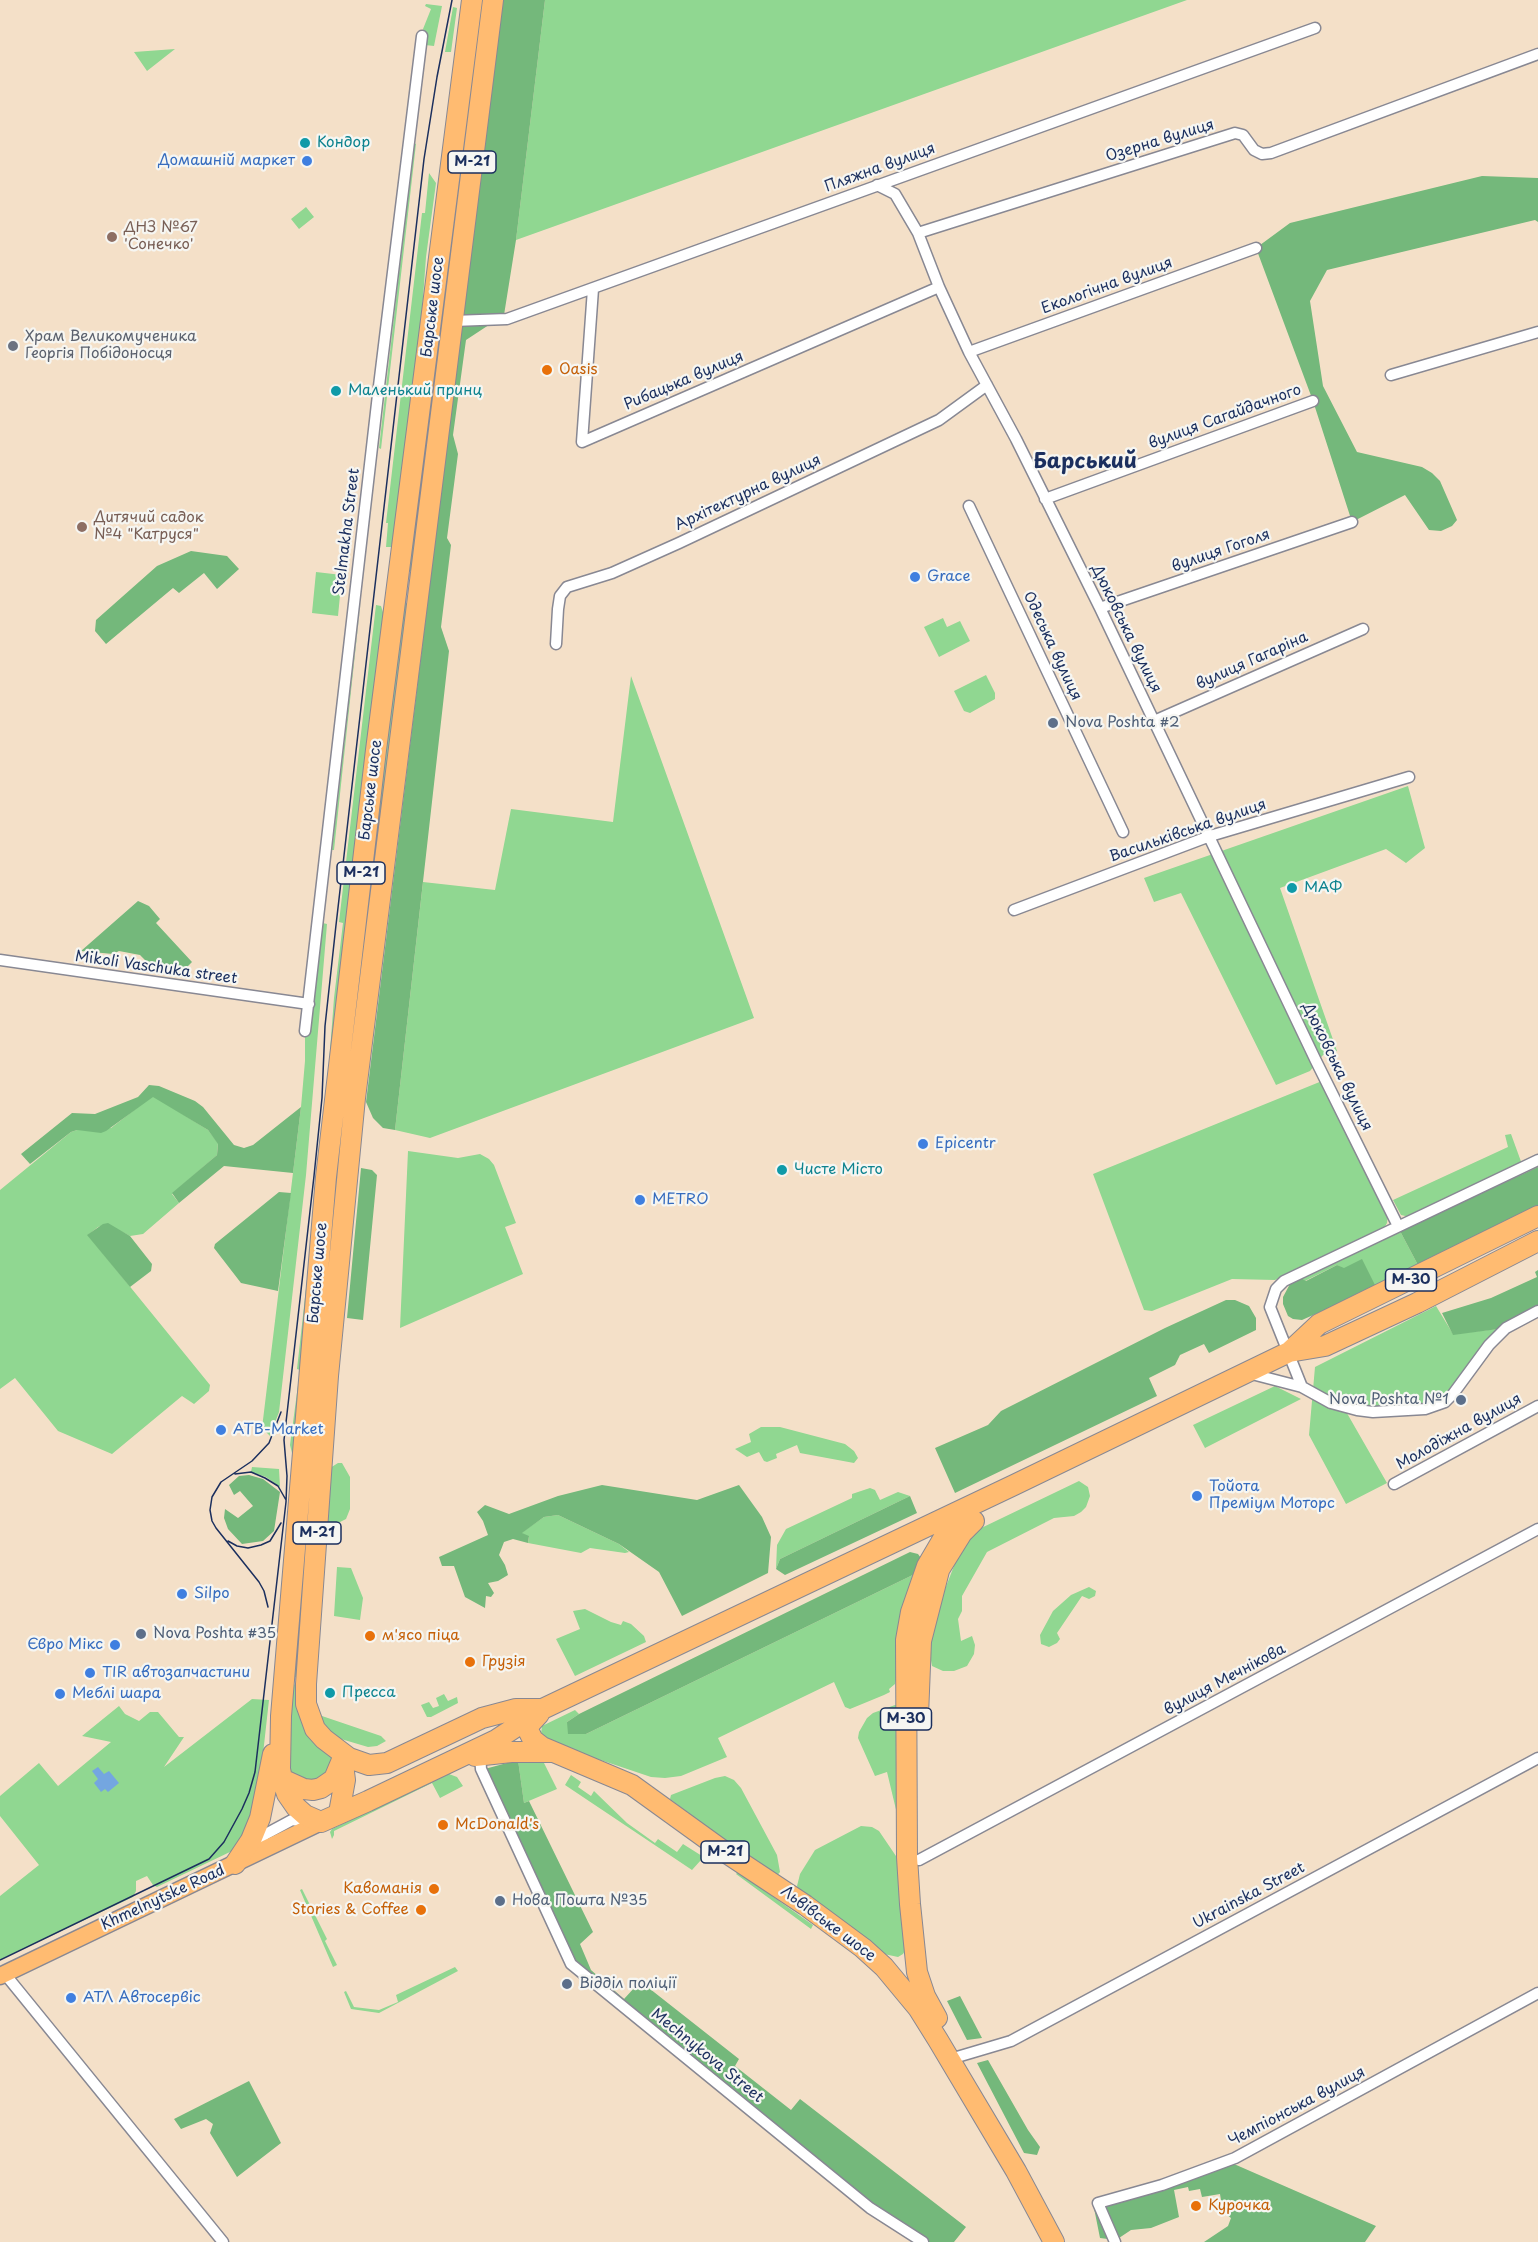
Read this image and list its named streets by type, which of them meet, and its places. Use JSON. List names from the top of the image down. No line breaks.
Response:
{"streets":{"highway":["М-21","Барське шосе","М-30","Львівське шосе"],"main road":["Khmelnytske Road"],"street":["Озерна вулиця","Пляжна вулиця","Екологічна вулиця","Рибацька вулиця","вулиця Сагайдачного","Архітектурна вулиця","Stelmakha Street","вулиця Гоголя","Дюковська вулиця","Одеська вулиця","вулиця Гагаріна","Васильківська вулиця","Mikoli Vaschuka street","Молодіжна вулиця","вулиця Мечнікова","Ukrainska Street","Mechnykova Street","Чемпіонська вулиця"]},"crossings":[["Озерна вулиця","Дюковська вулиця"],["М-21","Пляжна вулиця"],["М-21","Барське шосе"],["М-21","М-30"],["М-21","вулиця Мечнікова"],["М-21","Ukrainska Street"],["М-21","Khmelnytske Road"],["М-21","Львівське шосе"],["М-21","Mechnykova Street"],["Пляжна вулиця","Рибацька вулиця"],["Пляжна вулиця","Дюковська вулиця"],["Екологічна вулиця","Дюковська вулиця"],["Рибацька вулиця","Дюковська вулиця"],["вулиця Сагайдачного","Дюковська вулиця"],["Архітектурна вулиця","Дюковська вулиця"],["Stelmakha Street","Mikoli Vaschuka street"],["вулиця Гоголя","Дюковська вулиця"],["Дюковська вулиця","вулиця Гагаріна"],["Дюковська вулиця","Васильківська вулиця"]],"districts":["Барський"],"places":["Кондор","Домашній маркет","ДНЗ №67 'Сонечко'","Храм Великомученика Георгія Побідоносця","Oasis","Маленький принц","Дитячий садок №4 \"Катруся\"","Grace","Nova Poshta #2","МАФ","Epicentr","Чисте Місто","METRO","Nova Poshta №1","ATB-Market","Тойота Преміум Моторс","Silpo","Nova Poshta #35","м'ясо піца","Євро Мікс","Грузія","TIR автозапчастини","Пресса","Меблі шара","McDonald's","Кавоманія","Нова Пошта №35","Stories & Coffee","Відділ поліції","АТЛ Автосервіс","Курочка"]}
